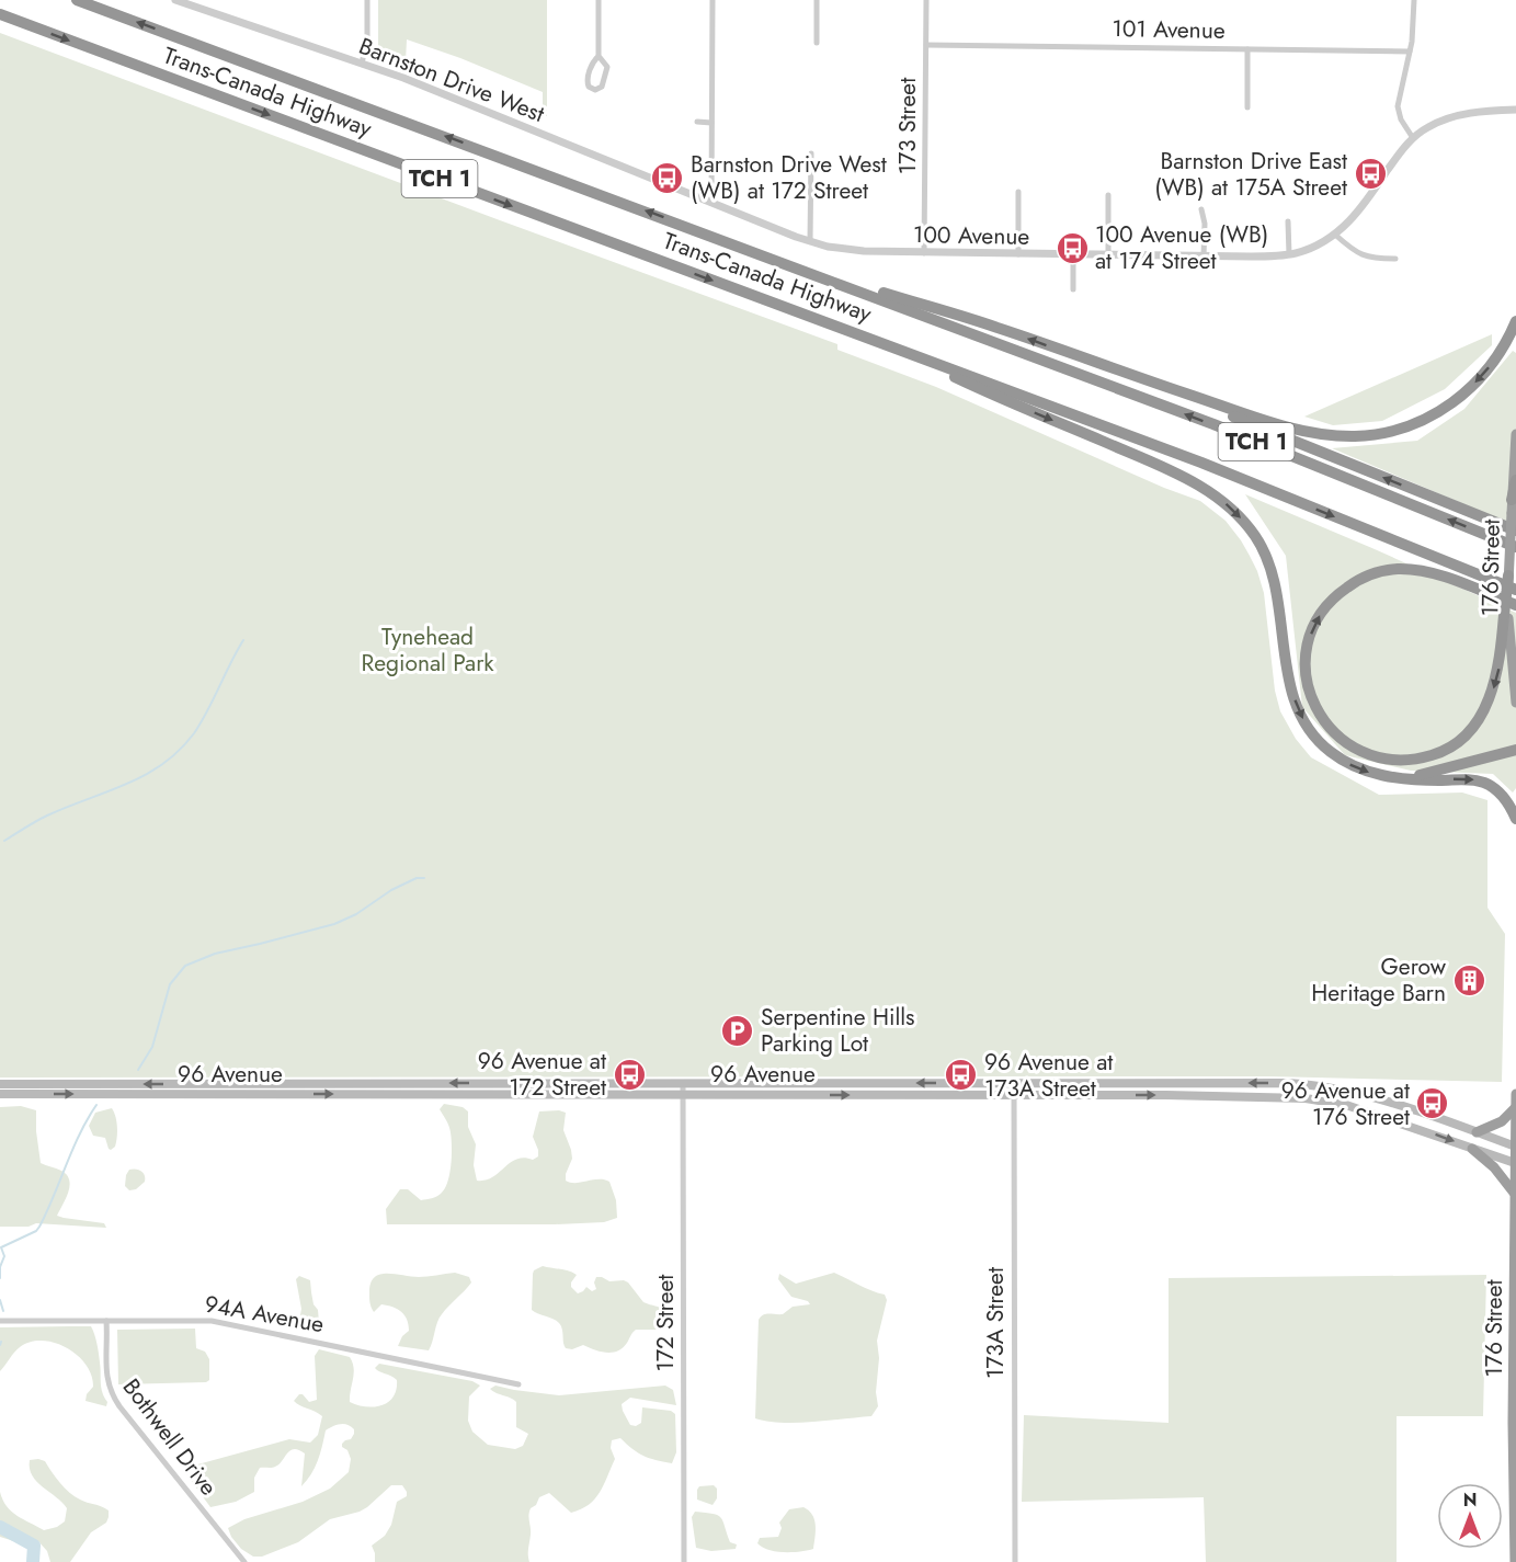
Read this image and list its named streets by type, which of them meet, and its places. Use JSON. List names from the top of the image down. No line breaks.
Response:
{"streets":{"highway":["Trans-Canada Highway","TCH 1","176 Street"],"main road":["96 Avenue"],"street":["101 Avenue","Barnston Drive West","173 Street","100 Avenue","94A Avenue","172 Street","173A Street","Bothwell Drive"]},"crossings":[["101 Avenue","173 Street"],["Barnston Drive West","100 Avenue"],["173 Street","100 Avenue"],["176 Street","96 Avenue"],["96 Avenue","172 Street"],["96 Avenue","173A Street"],["94A Avenue","Bothwell Drive"]],"parks":["Tynehead Regional Park"],"places":{"bus stop":["Barnston Drive East (WB) at 175A Street","Barnston Drive West (WB) at 172 Street","100 Avenue (WB) at 174 Street","96 Avenue at 172 Street","96 Avenue at 173A Street","96 Avenue at 176 Street"],"building":["Gerow Heritage Barn"],"parking":["Serpentine Hills Parking Lot"]},"north":"top"}
